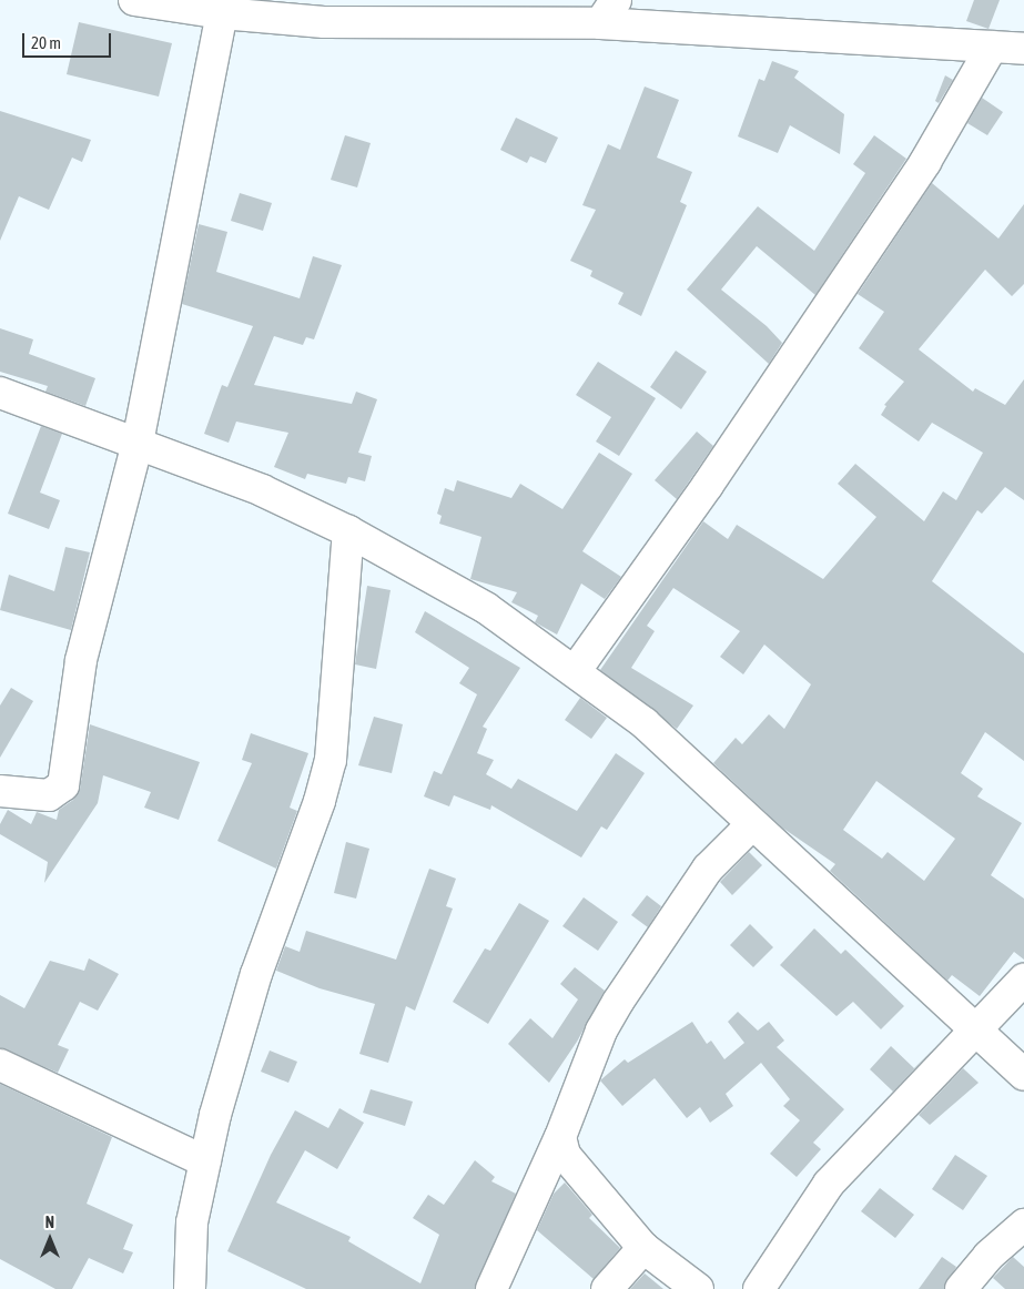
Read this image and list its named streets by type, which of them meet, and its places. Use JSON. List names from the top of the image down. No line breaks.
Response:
{"scale_bar":"20 m","north":"top"}
